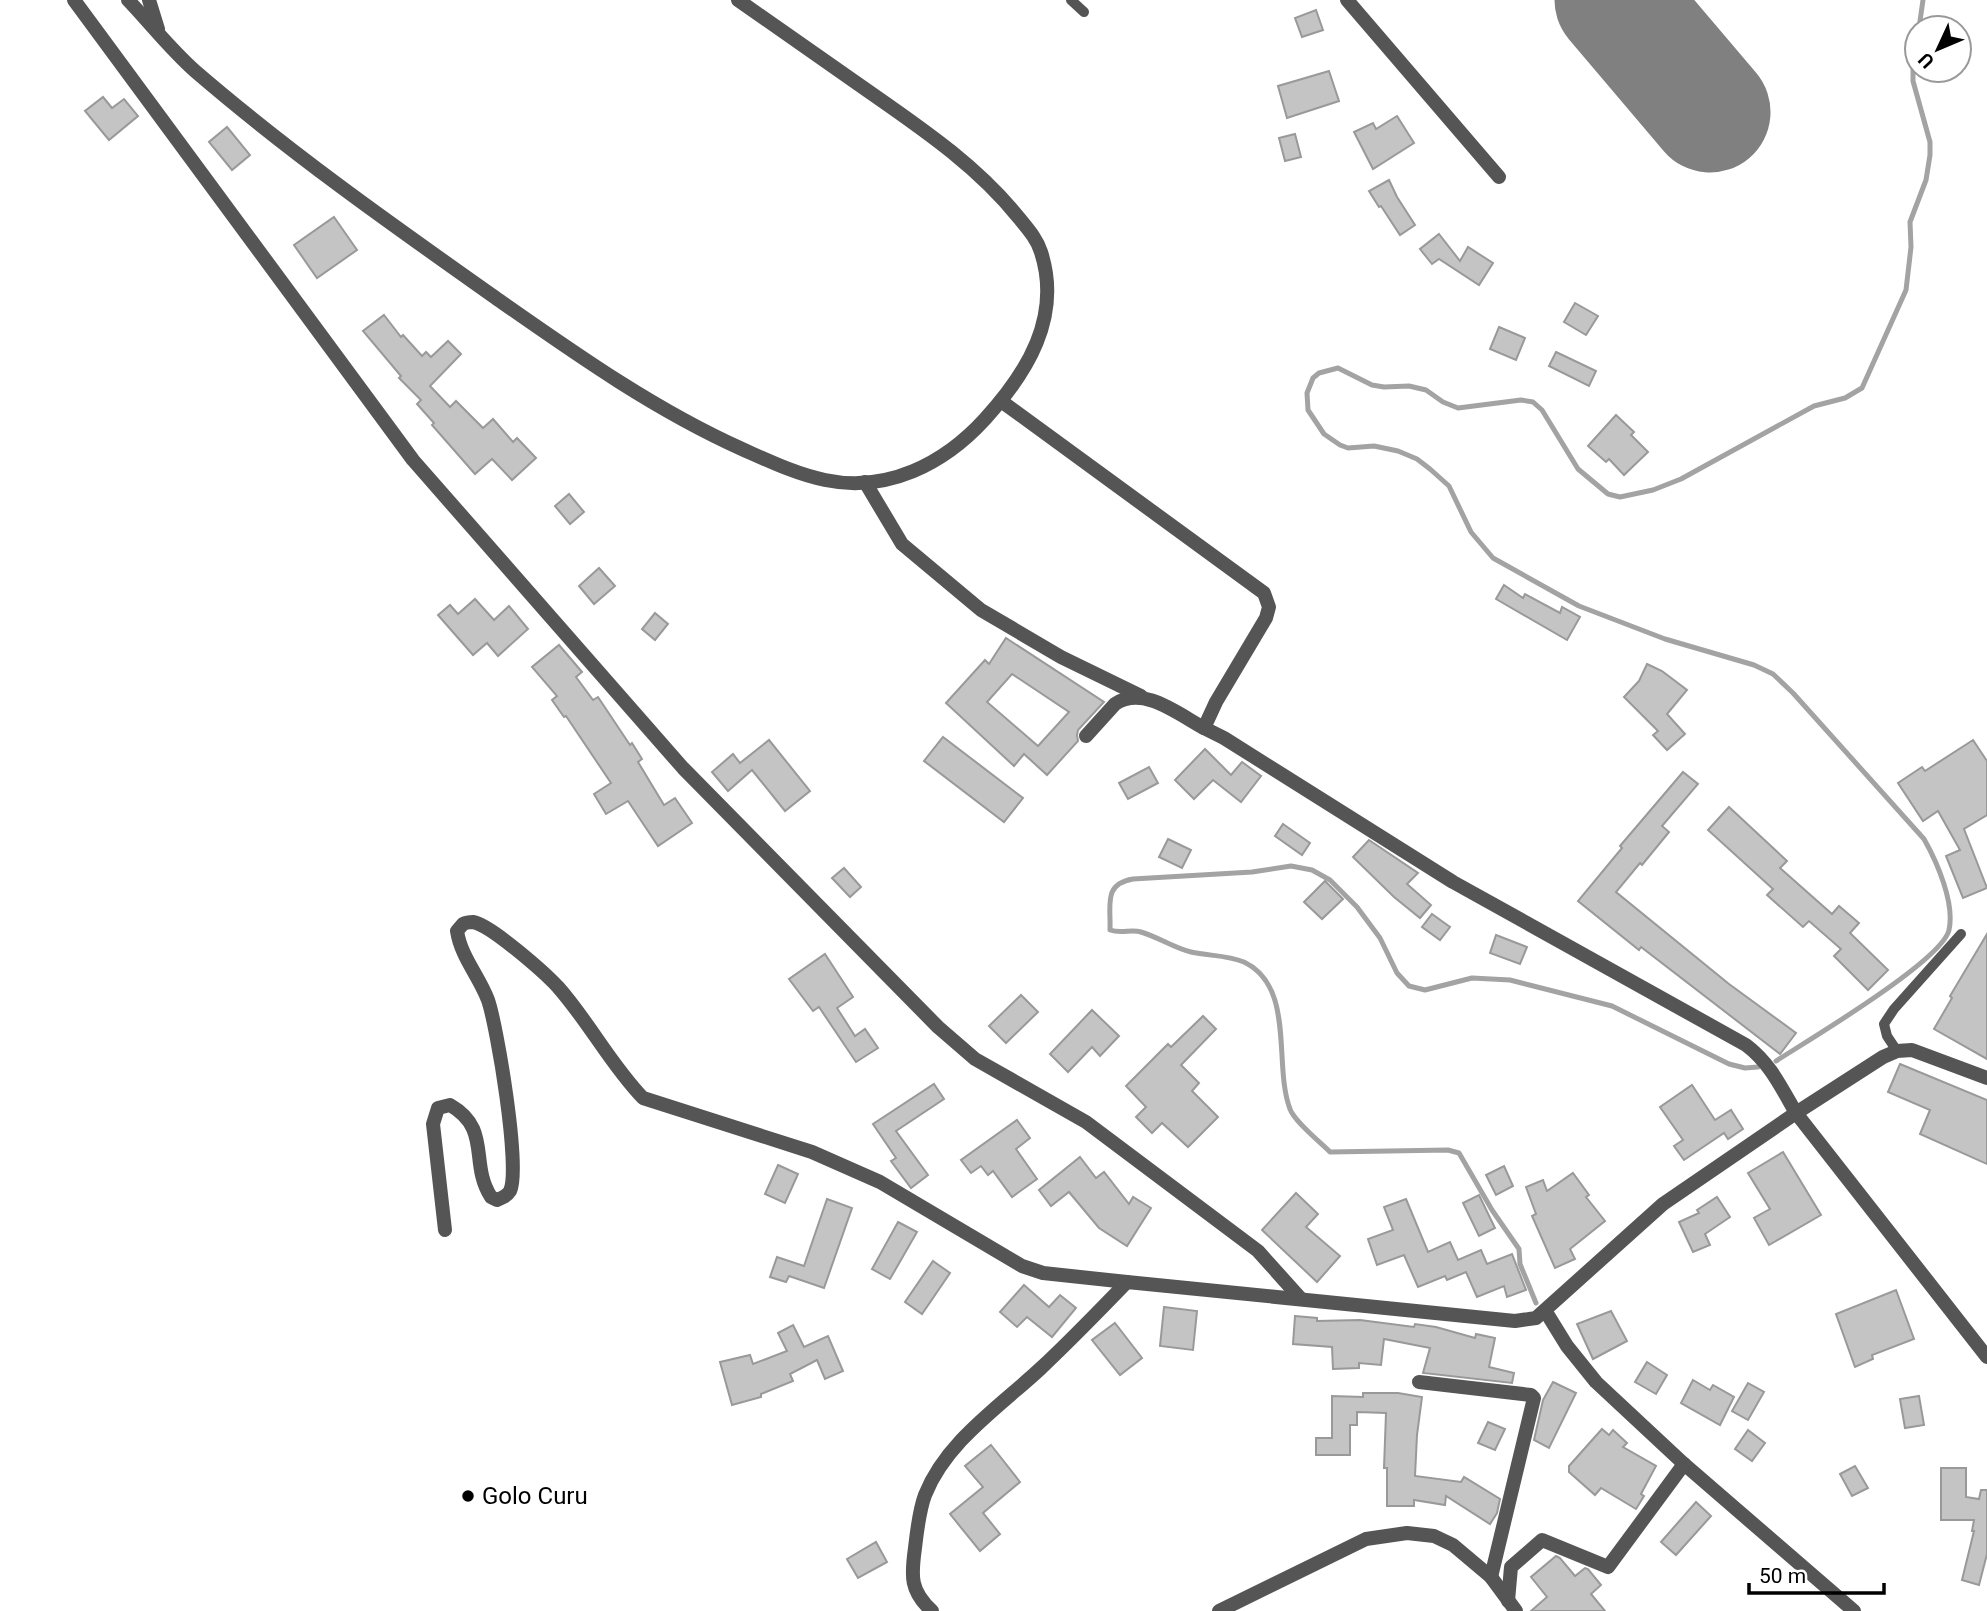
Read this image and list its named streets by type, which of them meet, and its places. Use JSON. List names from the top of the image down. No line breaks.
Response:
{"places":["Golo Curu"],"scale_bar":"50 m","north":"bottom left"}
